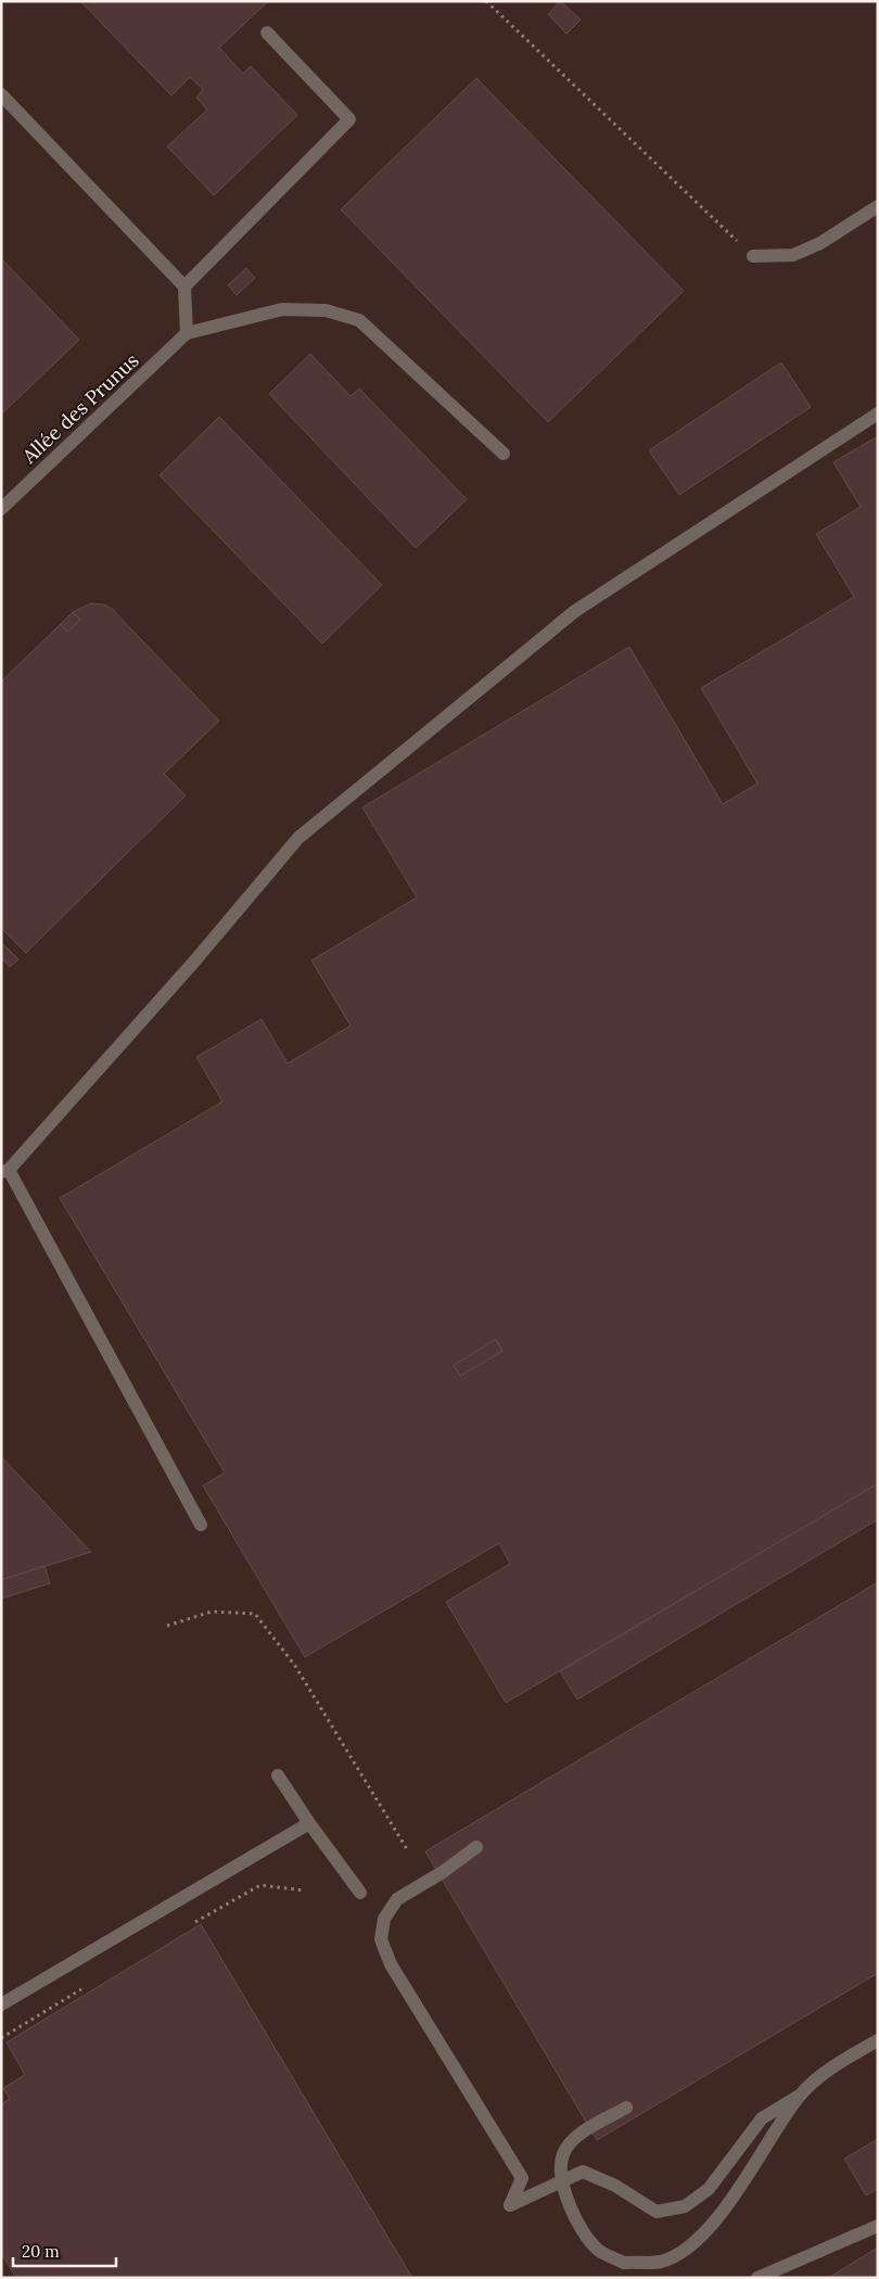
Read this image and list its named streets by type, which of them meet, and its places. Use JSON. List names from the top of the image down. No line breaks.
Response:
{"streets":{"street":["Allée des Prunus"]},"scale_bar":"20 m"}
